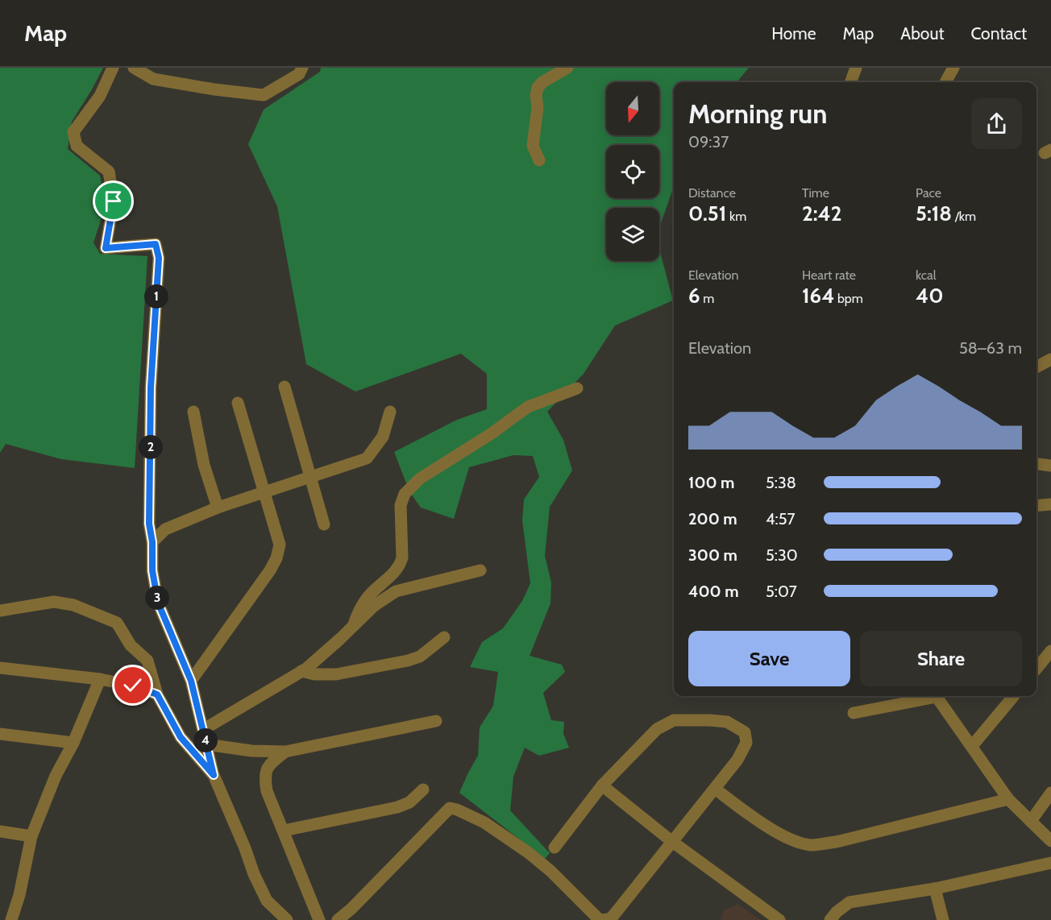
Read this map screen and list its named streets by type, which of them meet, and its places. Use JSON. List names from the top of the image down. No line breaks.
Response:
{"north":"bottom","page":{"header":"Map","nav":["Home","Map","About","Contact"],"heading":["Morning run","09:37"],"stats":[["Distance","0.51 km"],["Time","2:42"],["Pace","5:18 /km"],["Elevation","6 m"],["Heart rate","164 bpm"],["kcal","40"]],"pins":["1","2","3","4"],"chart":["Elevation","58–63 m"],"list":[{"name":"100 m","note":"5:38"},{"name":"200 m","note":"4:57"},{"name":"300 m","note":"5:30"},{"name":"400 m","note":"5:07"}],"buttons":["Save","Share"]}}
